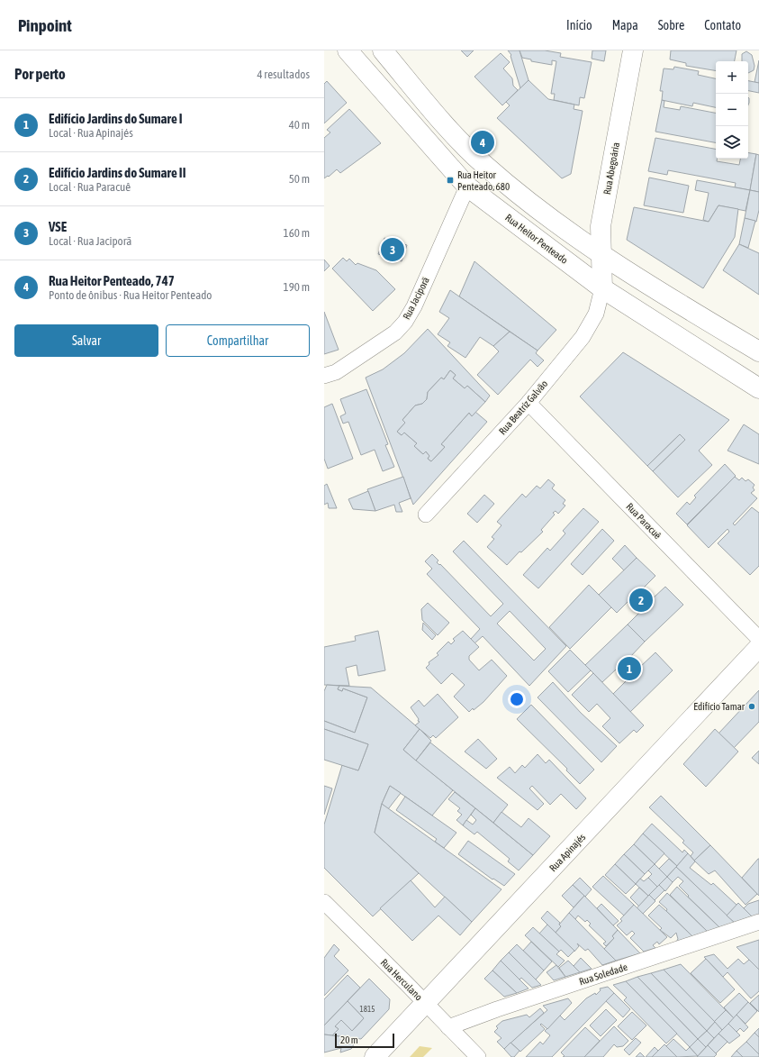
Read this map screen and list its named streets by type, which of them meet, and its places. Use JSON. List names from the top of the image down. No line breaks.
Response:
{"streets":{"main road":["Rua Abegoária","Rua Heitor Penteado","Rua Apinajés"],"street":["Rua Jaciporã","Rua Beatriz Galvão","Rua Paracuê","Rua Soledade","Rua Herculano"]},"crossings":[["Rua Abegoária","Rua Heitor Penteado"],["Rua Abegoária","Rua Beatriz Galvão"],["Rua Heitor Penteado","Rua Jaciporã"],["Rua Heitor Penteado","Rua Beatriz Galvão"],["Rua Beatriz Galvão","Rua Paracuê"],["Rua Apinajés","Rua Herculano"],["Rua Soledade","Rua Herculano"]],"places":{"transit":["Rua Heitor Penteado, 680"],"other":["Edifício Tamar"]},"house_numbers":["1815"],"scale_bar":"20 m","page":{"header":"Pinpoint","nav":["Início","Mapa","Sobre","Contato"],"heading":["Por perto","4 resultados"],"map_buttons":["+","−"],"list":[{"mark":"1","name":"Edifício Jardins do Sumare I","note":"Local · Rua Apinajés","value":"40 m"},{"mark":"2","name":"Edifício Jardins do Sumare II","note":"Local · Rua Paracuê","value":"50 m"},{"mark":"3","name":"VSE","note":"Local · Rua Jaciporã","value":"160 m"},{"mark":"4","name":"Rua Heitor Penteado, 747","note":"Ponto de ônibus · Rua Heitor Penteado","value":"190 m"}],"pins":["4","3","2","1"],"buttons":["Salvar","Compartilhar"],"scale":"20 m"}}
